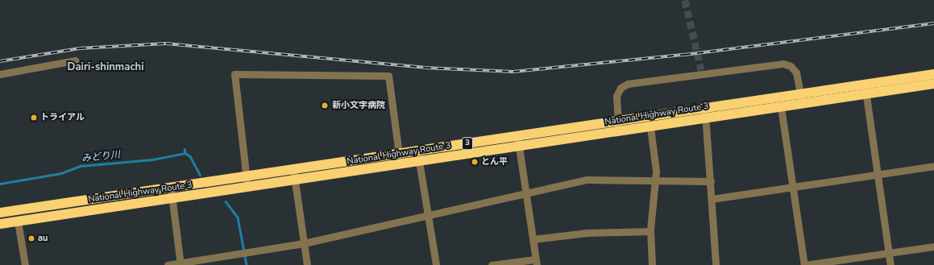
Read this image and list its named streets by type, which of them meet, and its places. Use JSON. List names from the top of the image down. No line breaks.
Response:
{"streets":{"highway":["National Highway Route 3","3"]},"districts":["Dairi-shinmachi"],"water":["みどり川"],"places":["新小文字病院","トライアル","とん平","au"]}
